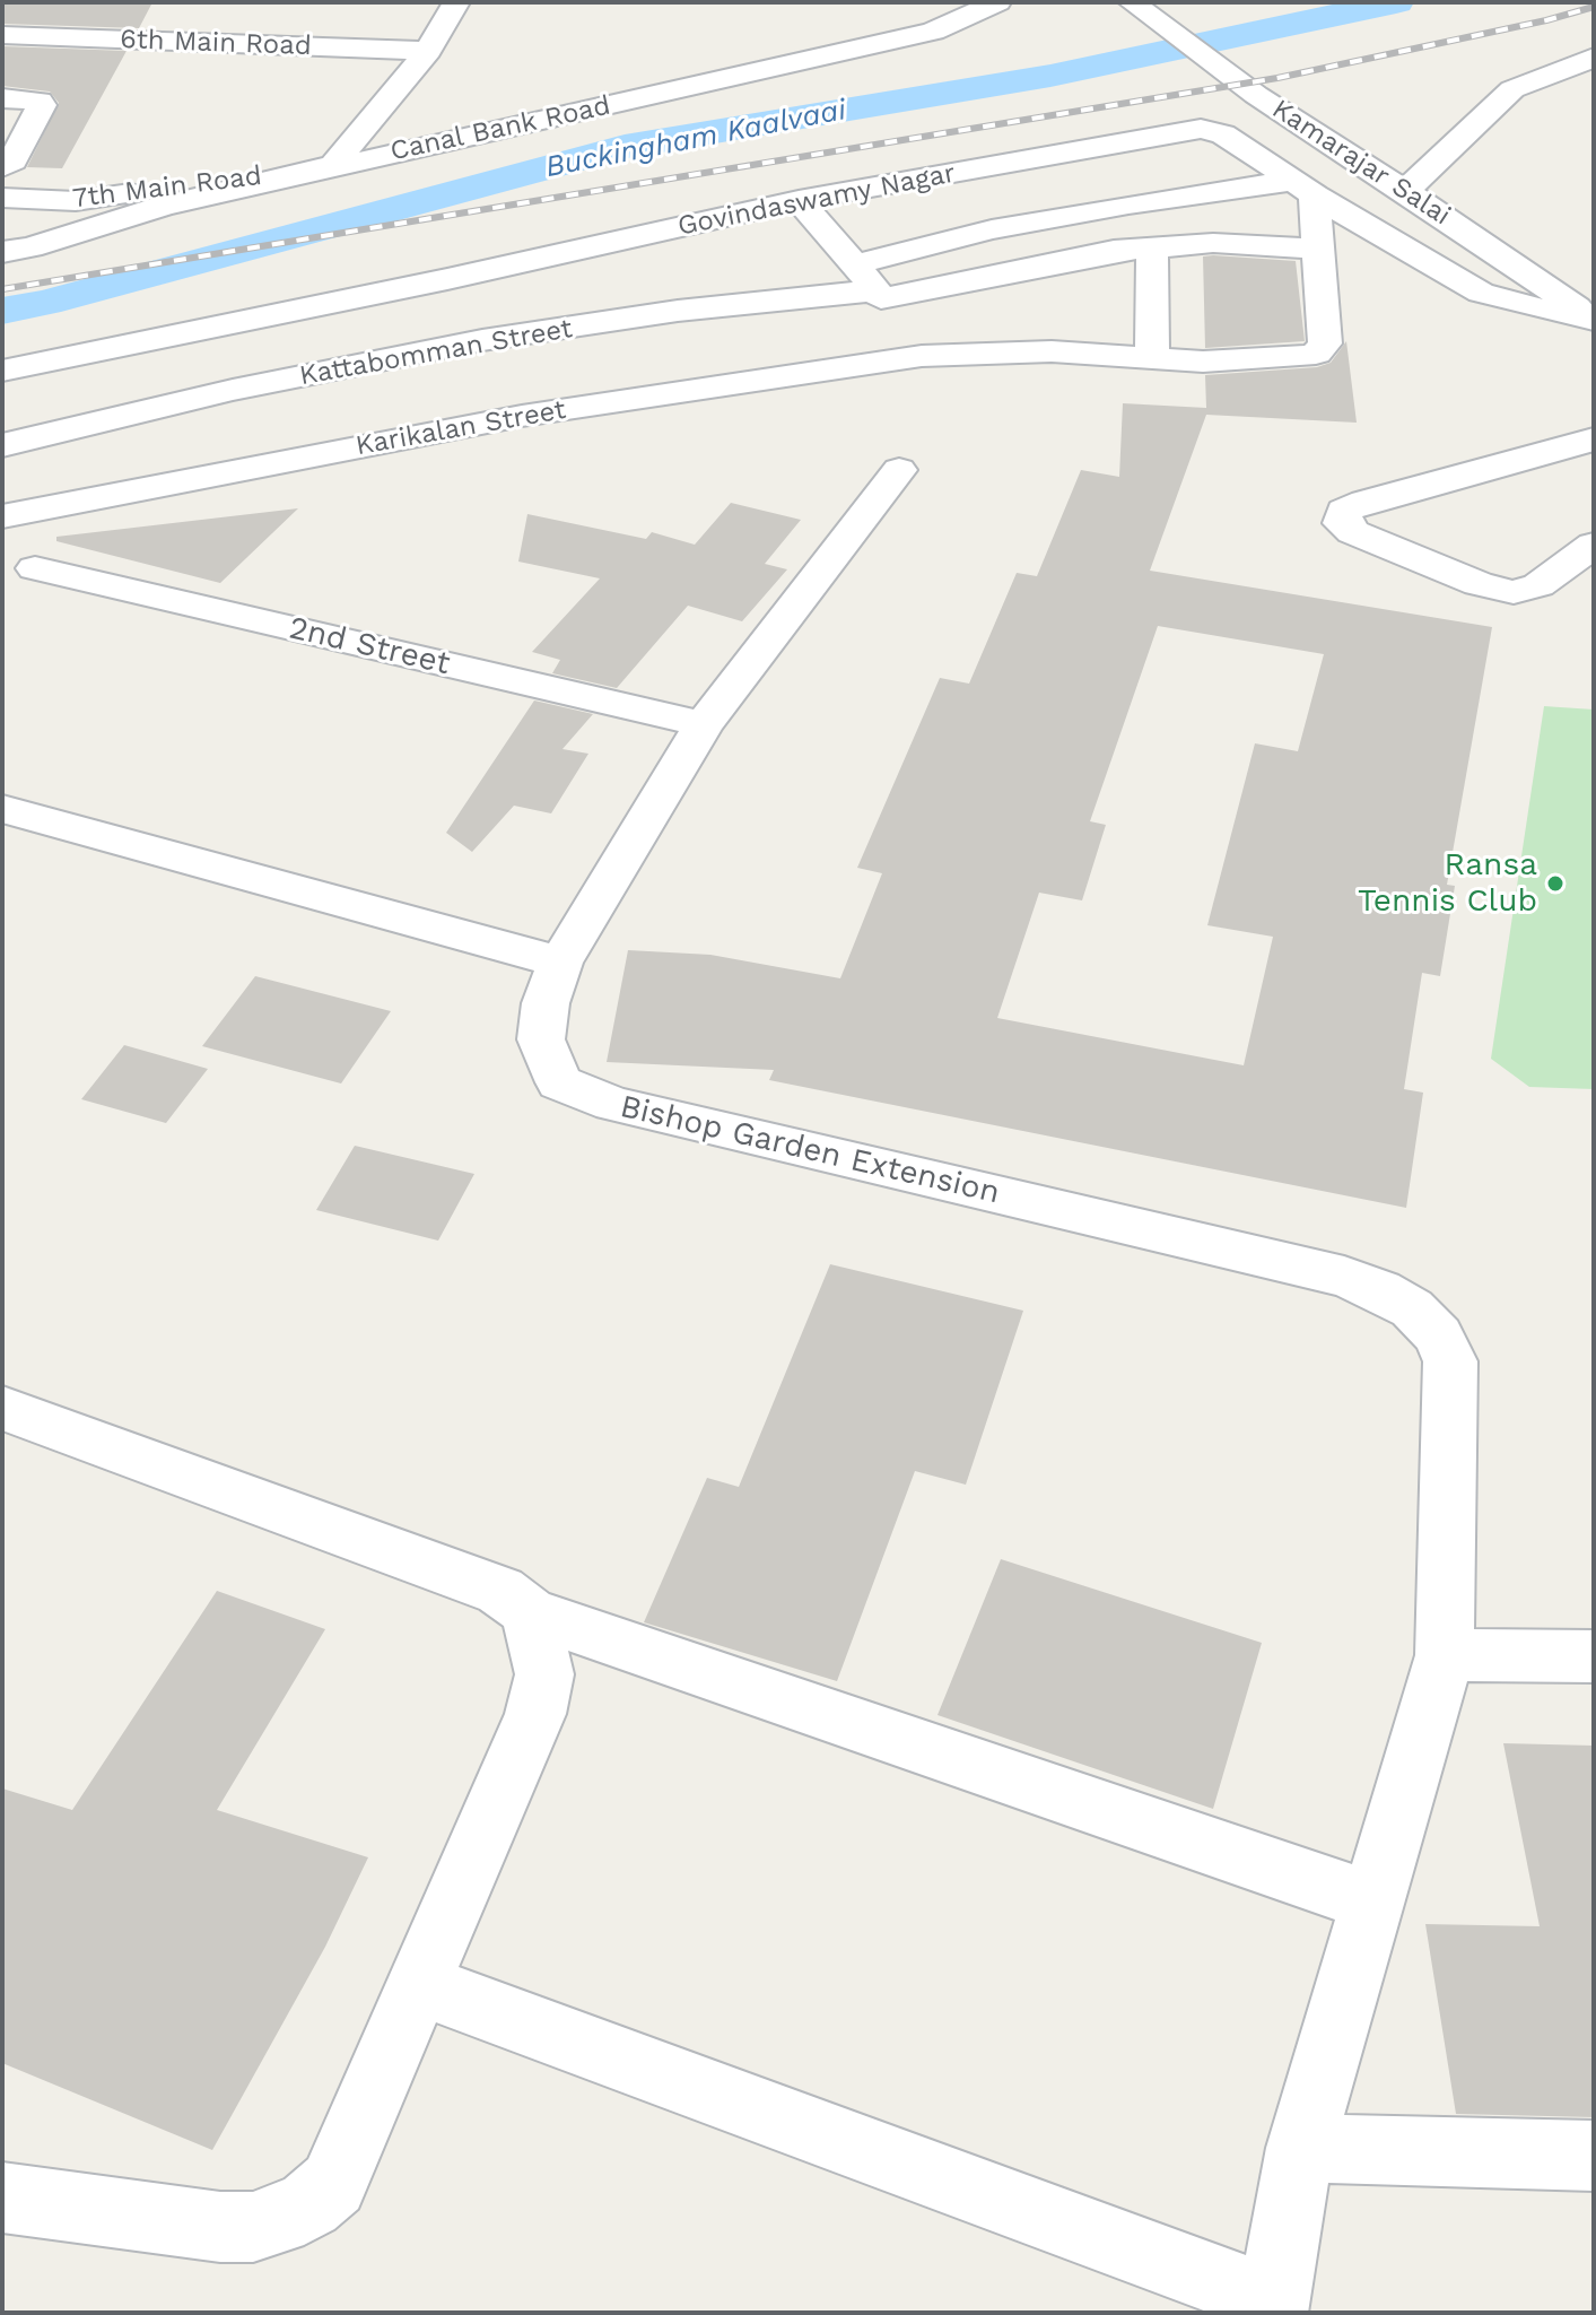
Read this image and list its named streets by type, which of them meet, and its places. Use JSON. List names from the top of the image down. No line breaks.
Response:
{"streets":{"street":["6th Main Road","Canal Bank Road","Kamarajar Salai","7th Main Road","Govindaswamy Nagar","Kattabomman Street","Karikalan Street","2nd Street","Bishop Garden Extension"]},"crossings":[["Canal Bank Road","7th Main Road"],["Kamarajar Salai","Govindaswamy Nagar"],["Govindaswamy Nagar","Karikalan Street"],["Kattabomman Street","Karikalan Street"],["2nd Street","Bishop Garden Extension"]],"water":["Buckingham Kaalvaai"],"places":["Ransa Tennis Club"]}
